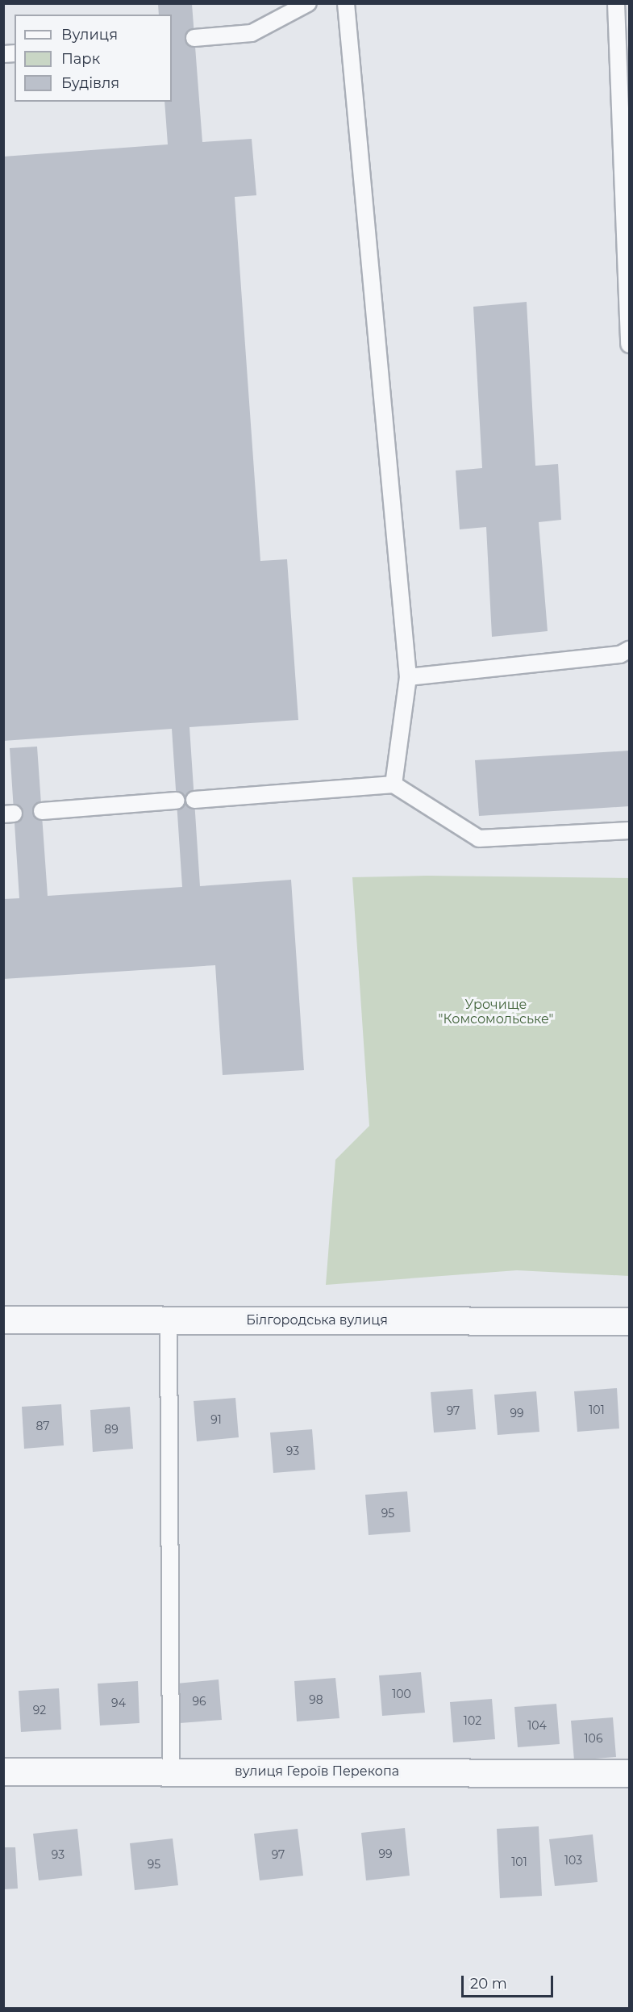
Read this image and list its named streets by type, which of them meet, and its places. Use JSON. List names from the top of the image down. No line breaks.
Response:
{"streets":{"street":["Білгородська вулиця","вулиця Героїв Перекопа"]},"parks":["Урочище \"Комсомольське\""],"house_numbers":["101","97","99","91","87","89","93","95","100","98","96","94","92","102","104","106","99","93","97","103","101","95"],"legend":["Вулиця","Парк","Будівля"],"scale_bar":"20 m"}
